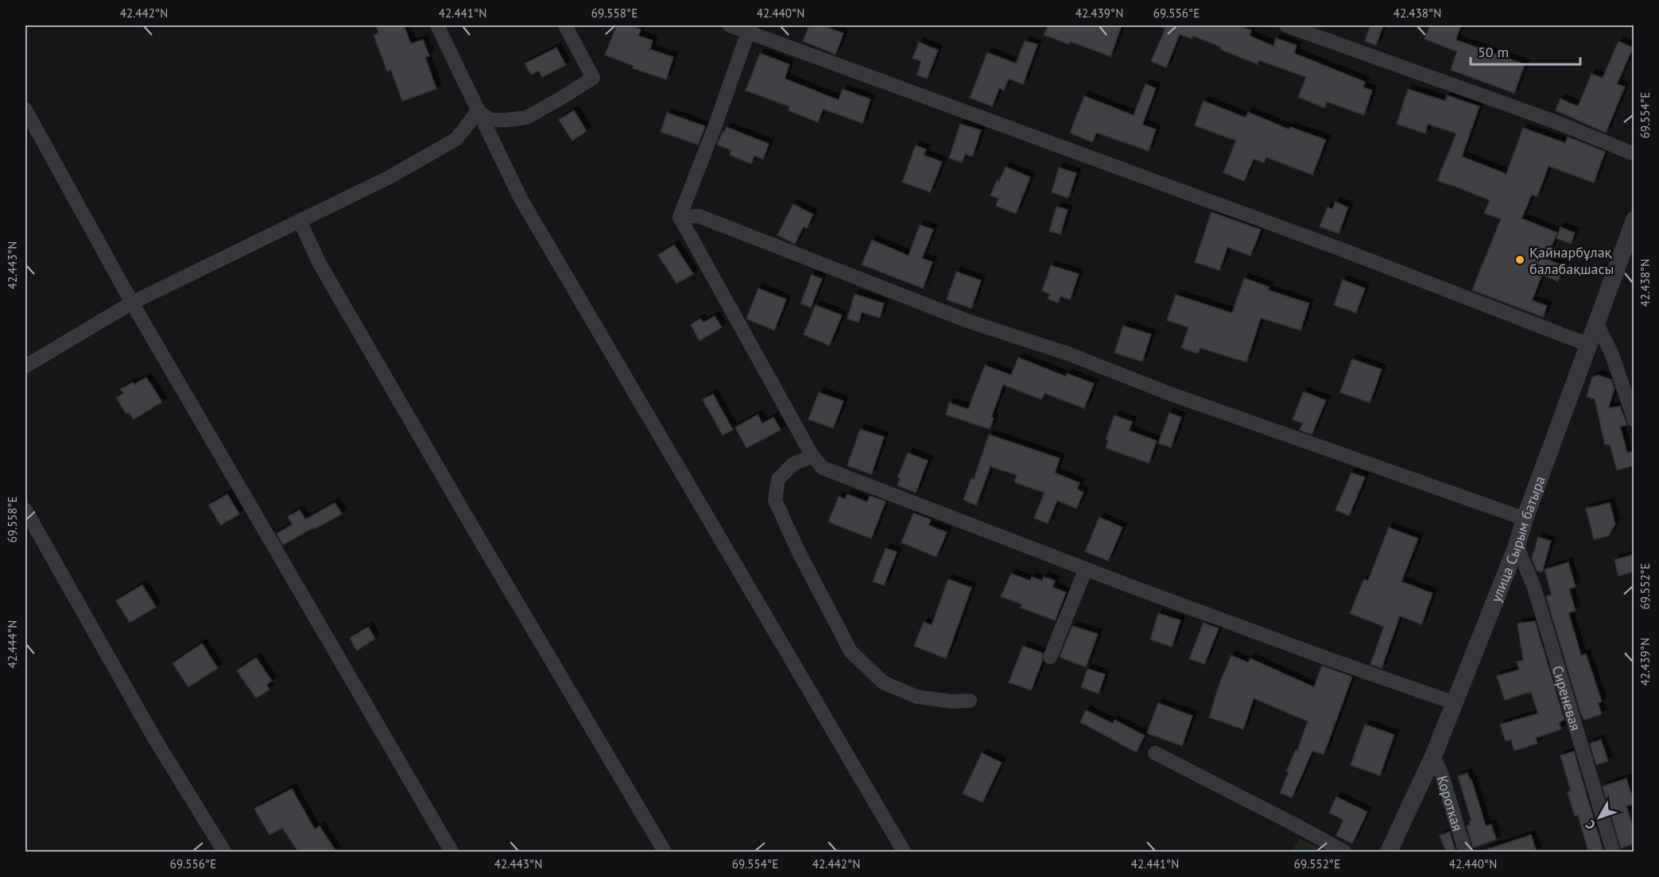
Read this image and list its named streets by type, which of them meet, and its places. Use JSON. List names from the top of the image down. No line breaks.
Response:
{"streets":{"street":["улица Сырым батыра","Сиреневая","Короткая"]},"crossings":[["улица Сырым батыра","Сиреневая"],["улица Сырым батыра","Короткая"]],"places":["Қайнарбұлақ балабақшасы"],"scale_bar":"50 m","north":"bottom left","coordinates":["42.442°N","42.441°N","69.558°E","42.440°N","42.439°N","69.556°E","42.438°N","69.554°E","42.443°N","69.552°E","42.444°N"]}
